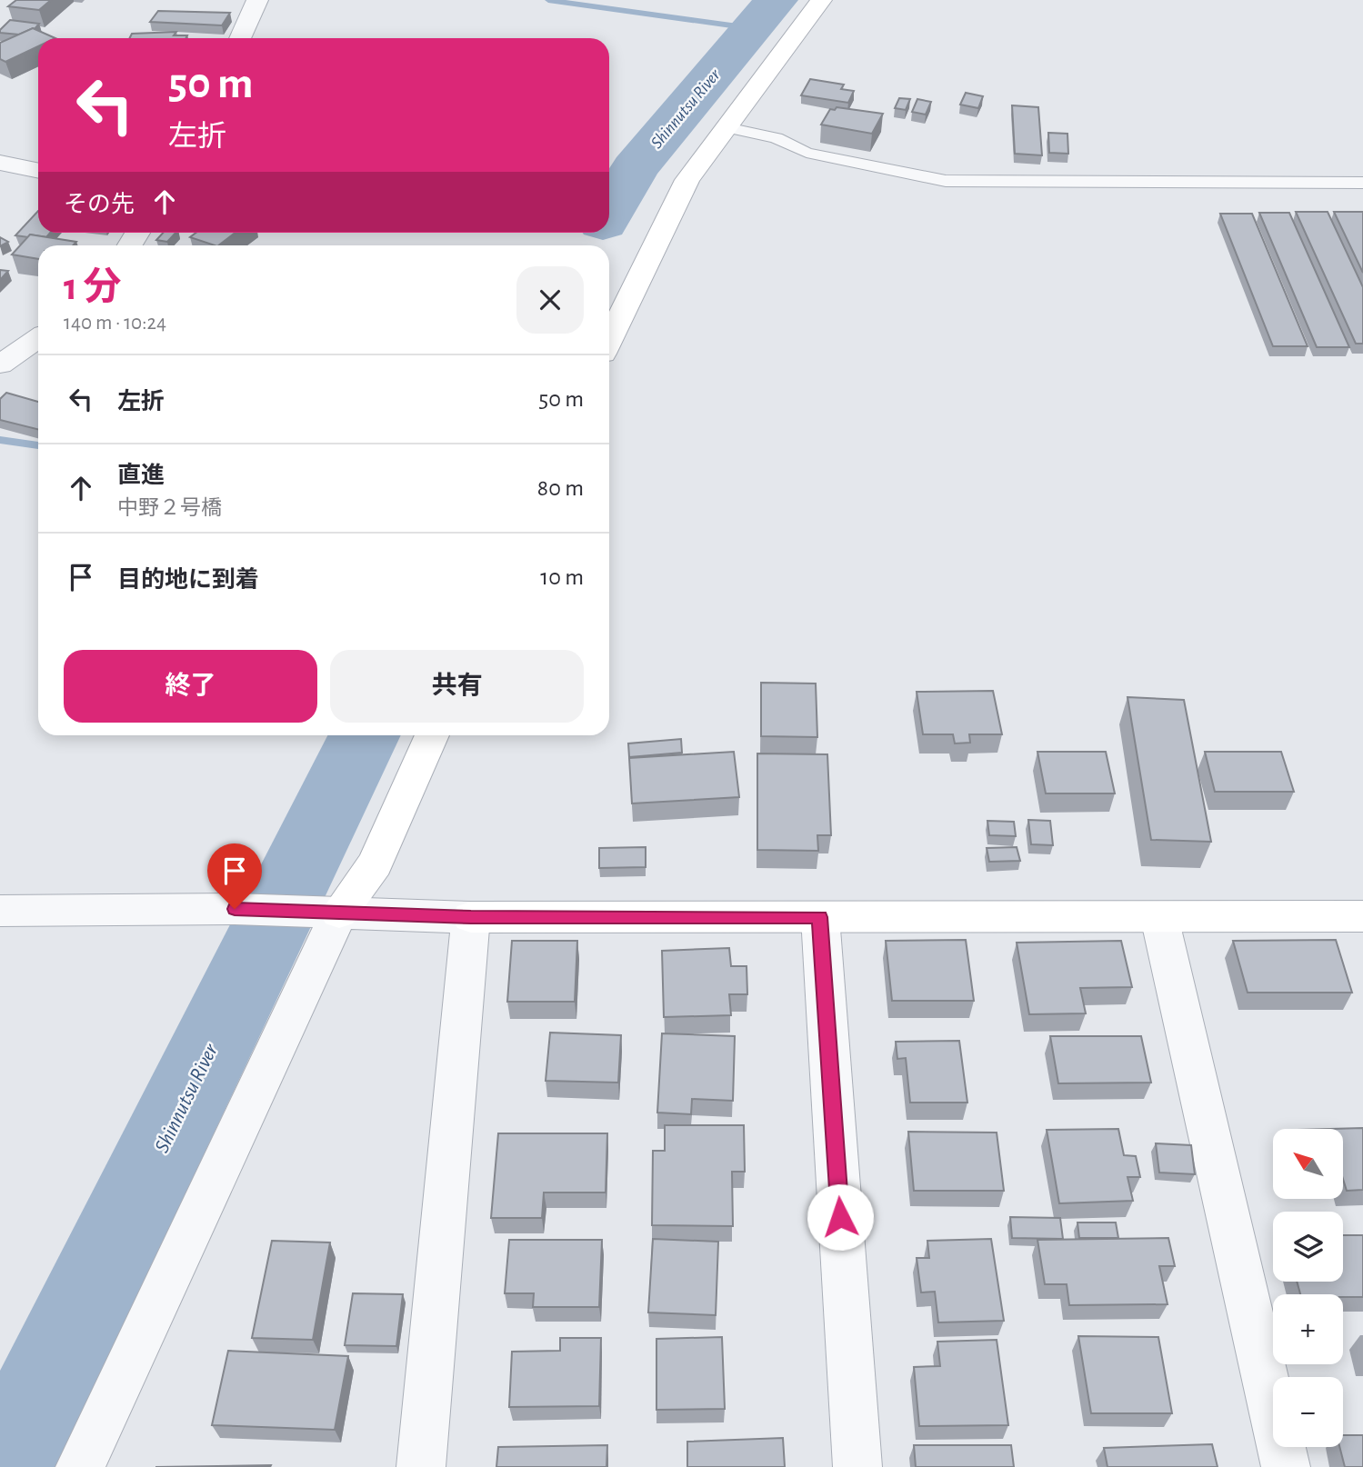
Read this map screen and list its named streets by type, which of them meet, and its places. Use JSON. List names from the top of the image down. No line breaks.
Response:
{"water":["Shinnutsu River"],"north":"top left","page":{"turn":["50 m","左折"],"then":"その先","heading":["1 分","140 m · 10:24"],"list":[{"name":"左折","value":"50 m"},{"name":"直進","note":"中野２号橋","value":"80 m"},{"name":"目的地に到着","value":"10 m"}],"buttons":["終了","共有"],"map_buttons":["+","−"]}}
